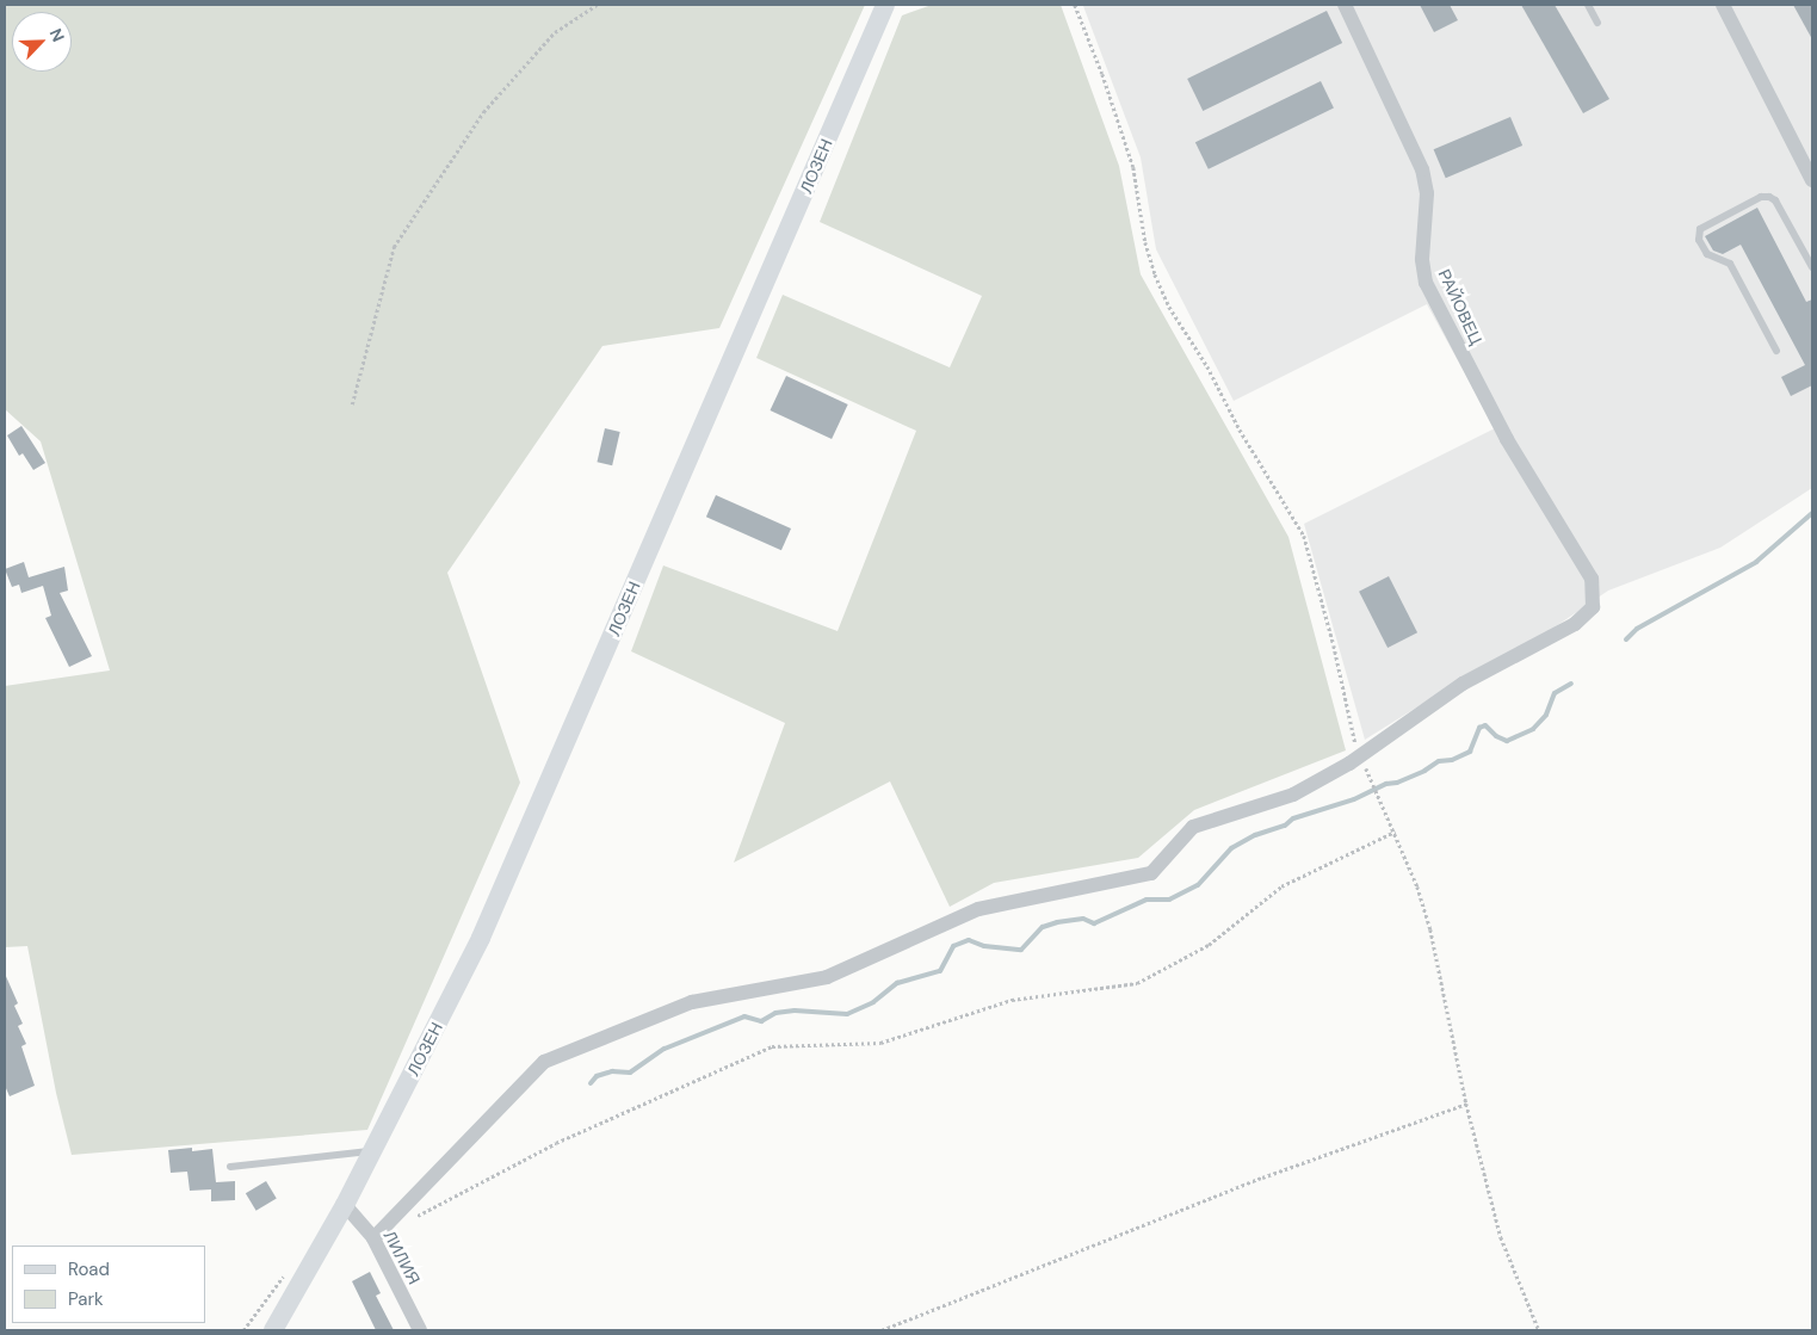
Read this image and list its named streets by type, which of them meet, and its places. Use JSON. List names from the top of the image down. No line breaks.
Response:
{"streets":{"street":["ЛОЗЕН","РАЙОВЕЦ","ЛИЛИЯ"]},"crossings":[["ЛОЗЕН","ЛИЛИЯ"]],"legend":["Road","Park"],"north":"top right"}
